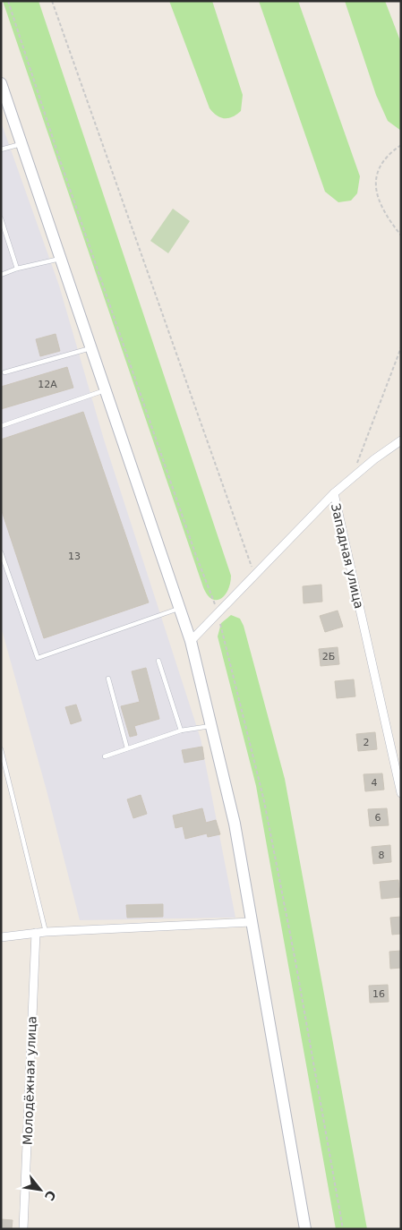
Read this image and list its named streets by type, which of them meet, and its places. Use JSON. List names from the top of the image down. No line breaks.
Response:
{"streets":{"street":["Западная улица","Молодёжная улица"]},"house_numbers":["12А","13","2Б","2","4","6","8","16"],"north":"bottom right"}
